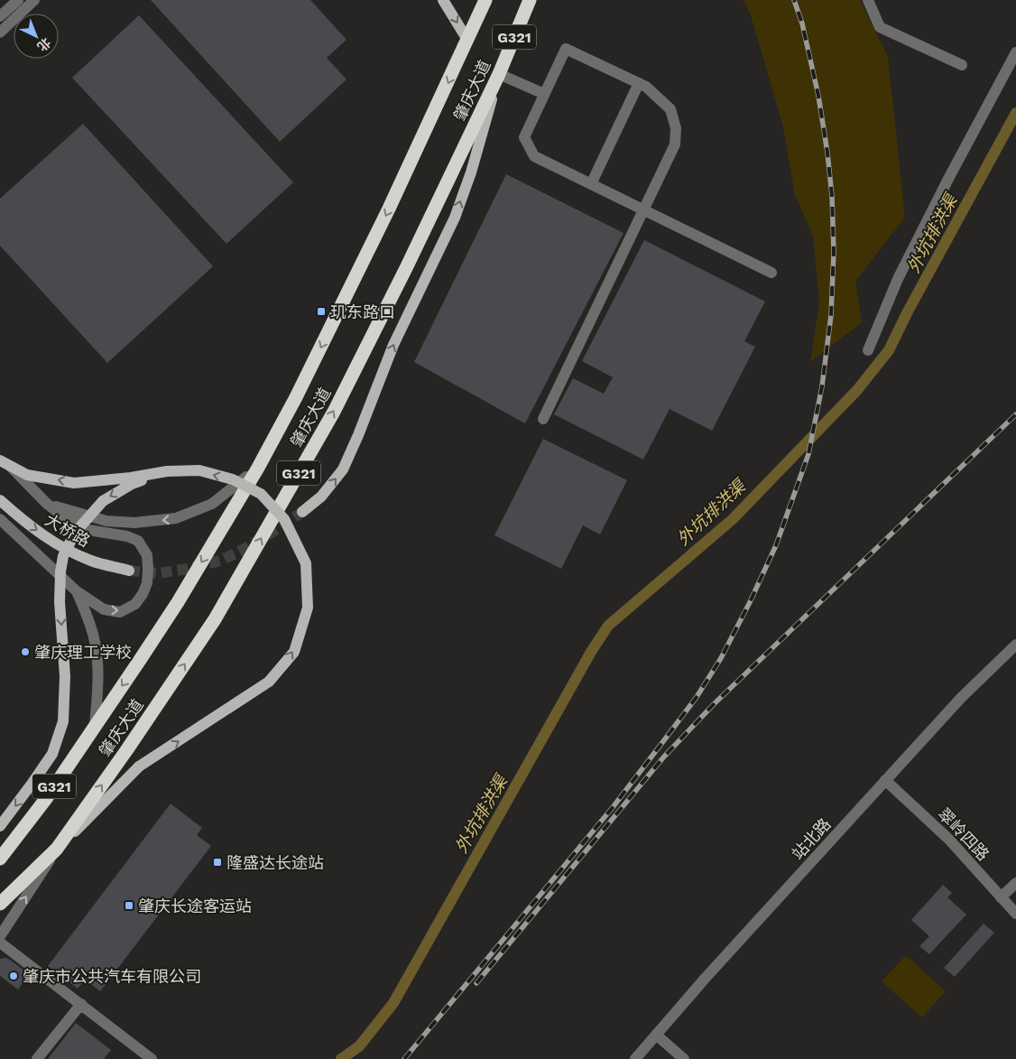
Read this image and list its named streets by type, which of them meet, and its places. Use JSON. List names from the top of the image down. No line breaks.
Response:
{"streets":{"highway":["G321","肇庆大道"],"main road":["大桥路"],"street":["翠岭四路","站北路"]},"crossings":[["翠岭四路","站北路"]],"one_way":["大桥路"],"water":["外坑排洪渠"],"places":{"transit":["玑东路口","隆盛达长途站","肇庆长途客运站"],"other":["肇庆理工学校","肇庆市公共汽车有限公司"]},"north":"bottom right"}
